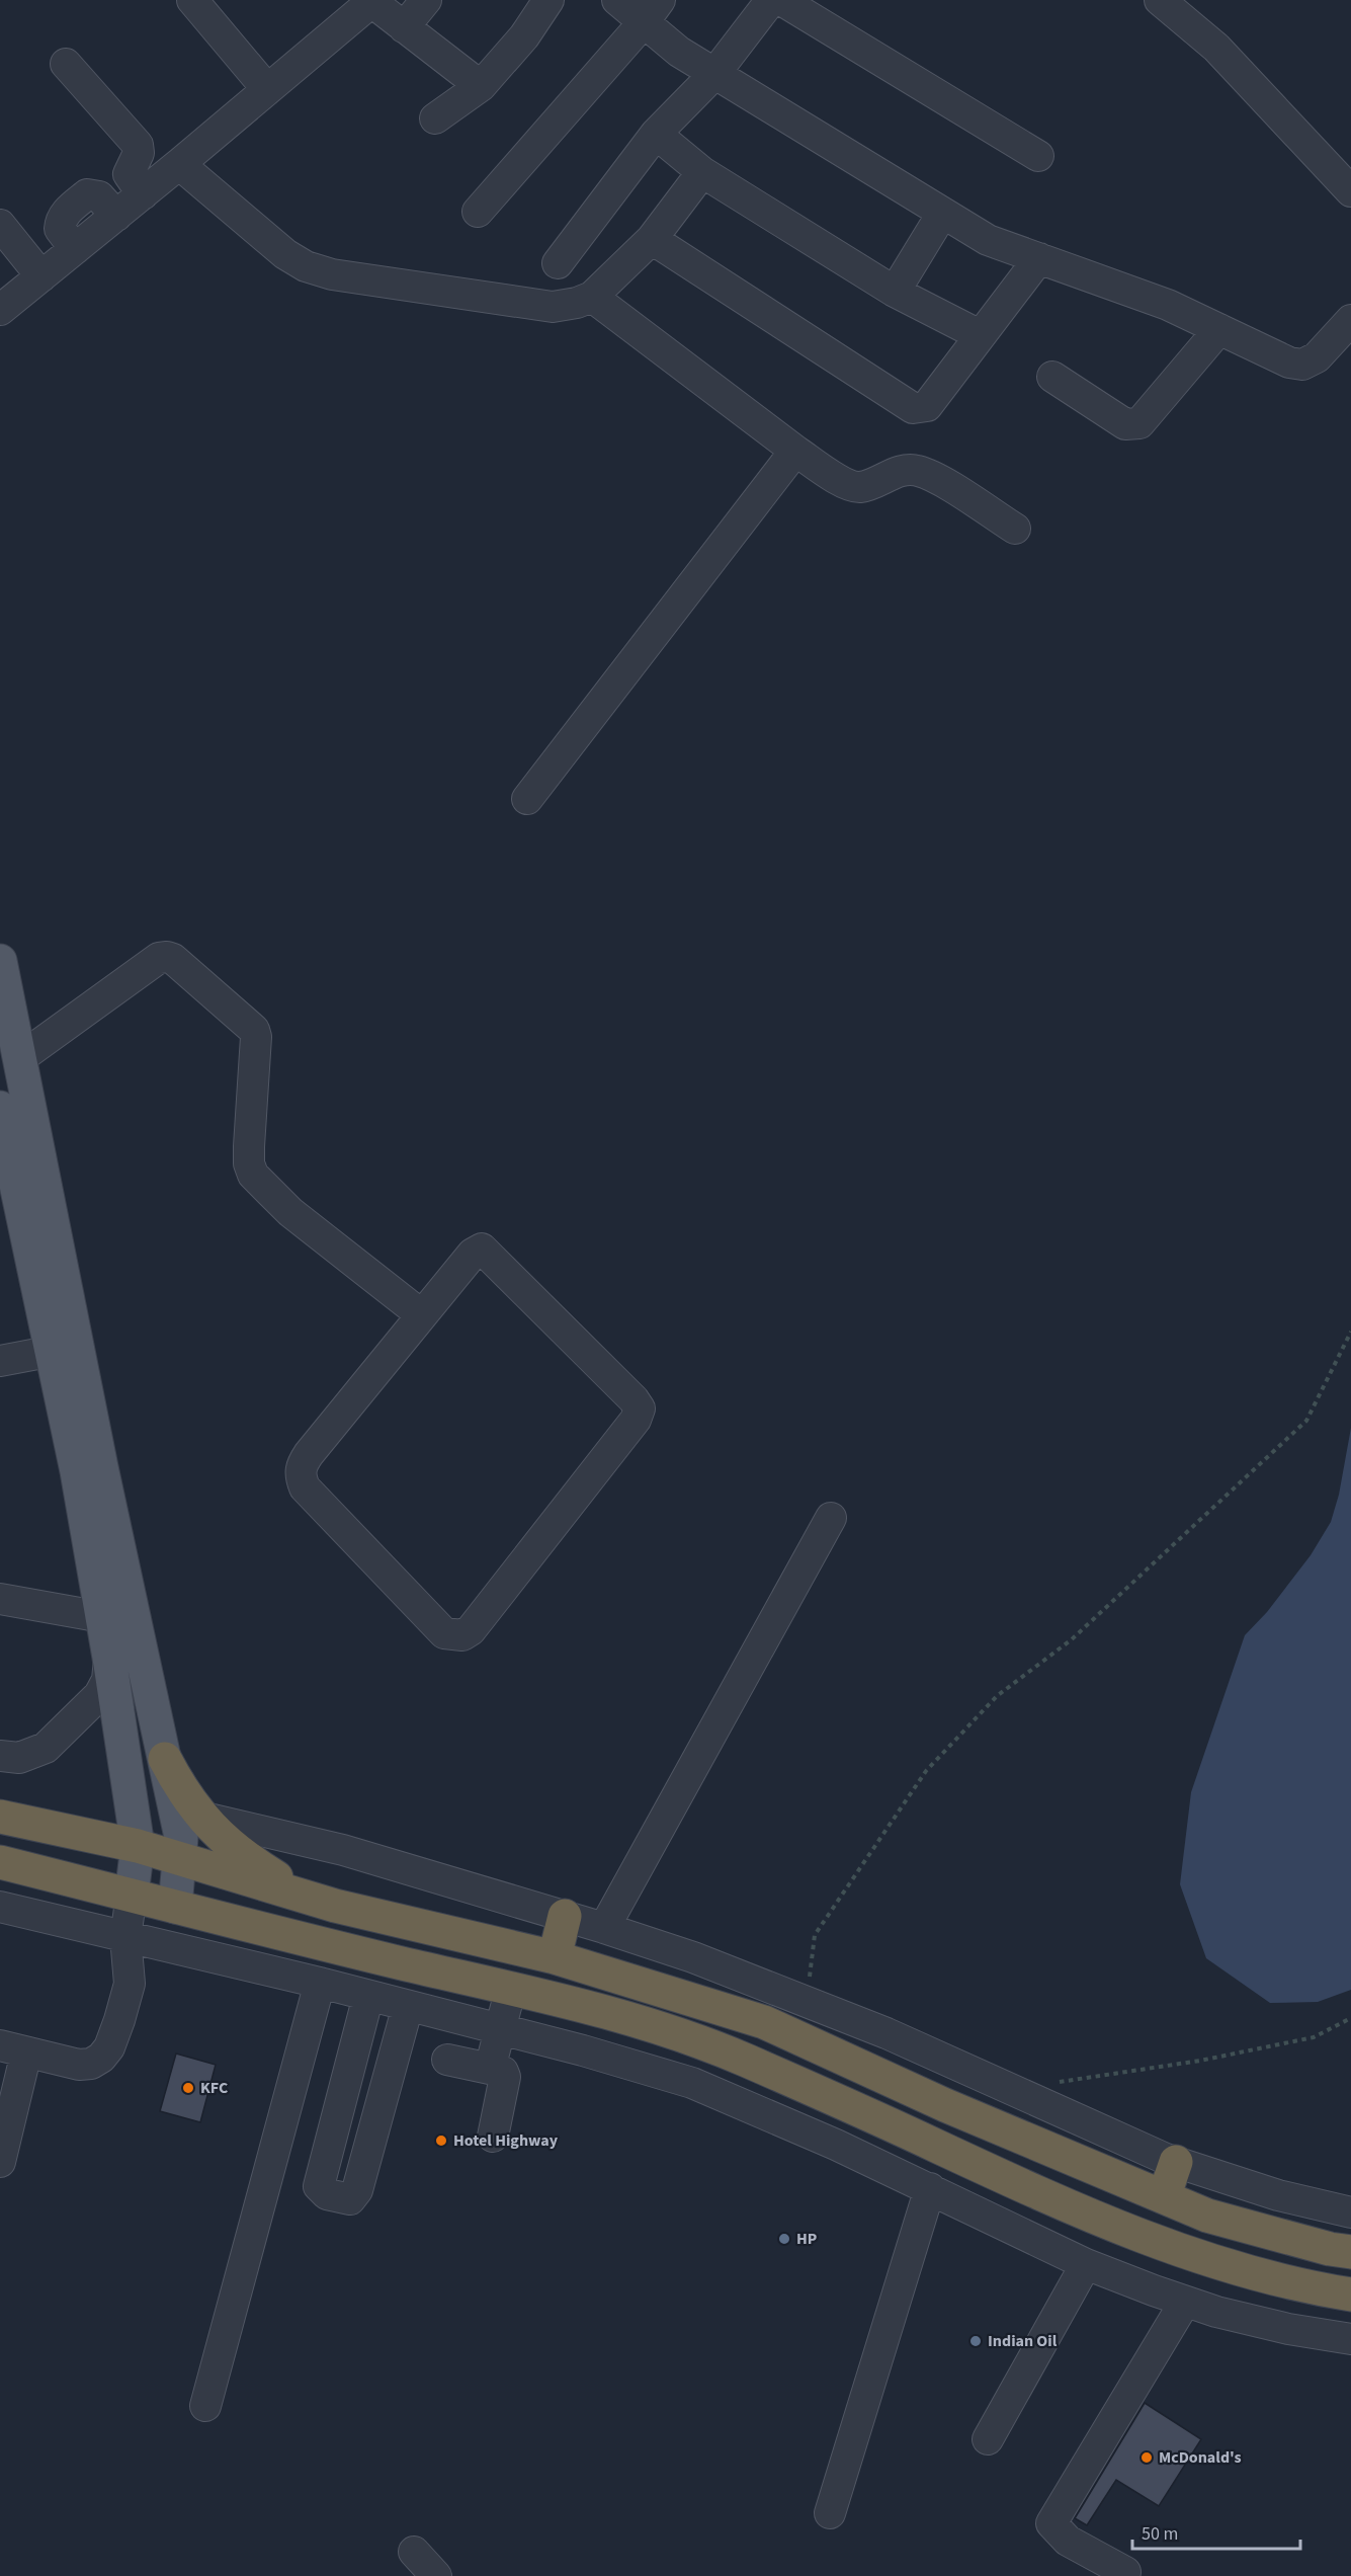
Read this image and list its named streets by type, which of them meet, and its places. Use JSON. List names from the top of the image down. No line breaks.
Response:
{"places":["KFC","Hotel Highway","HP","Indian Oil","McDonald's"],"scale_bar":"50 m"}
